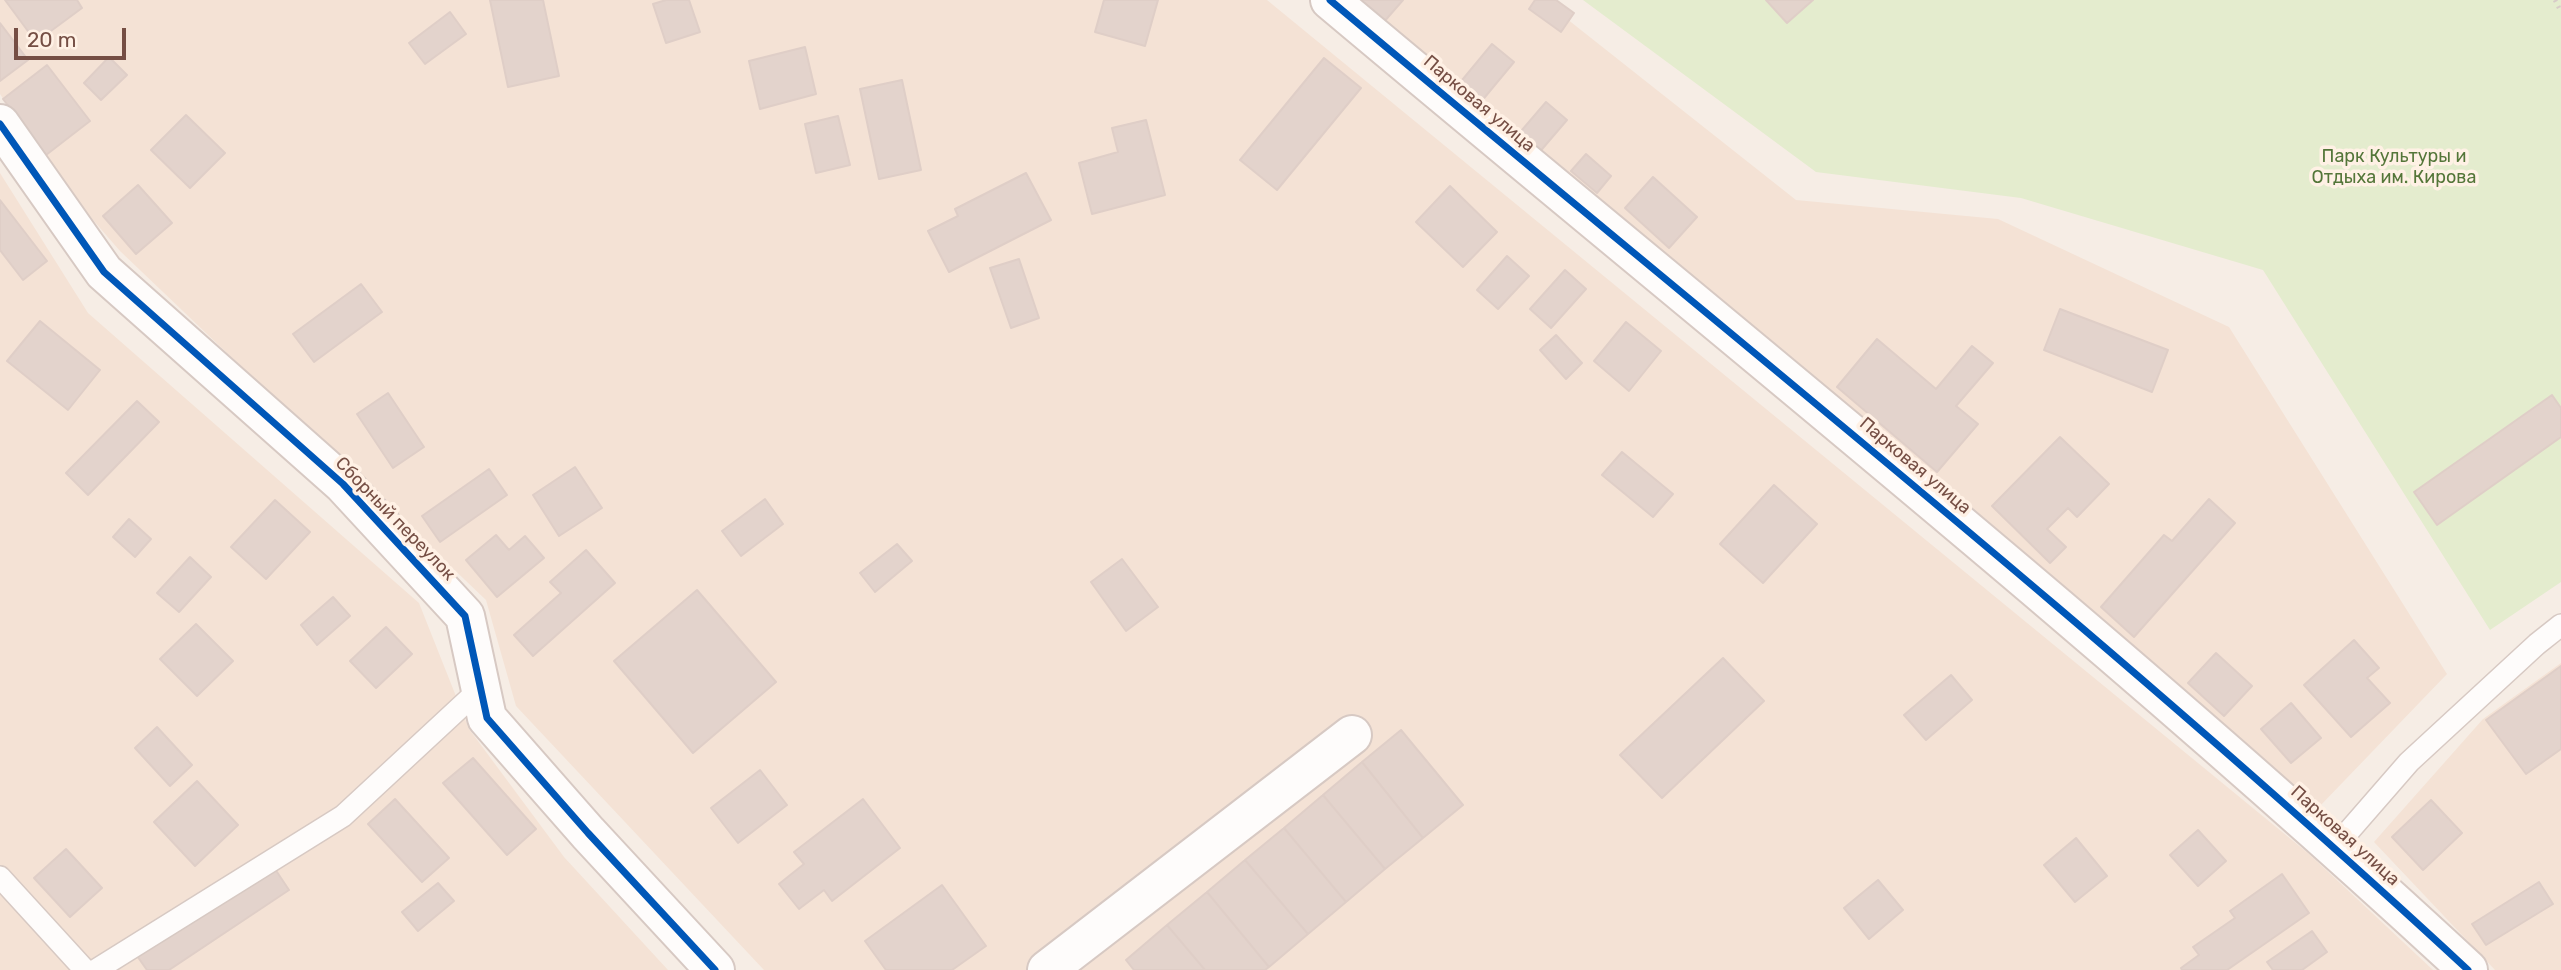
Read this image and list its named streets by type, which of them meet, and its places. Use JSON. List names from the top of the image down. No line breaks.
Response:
{"streets":{"street":["Парковая улица","Сборный переулок"]},"parks":["Парк Культуры и Отдыха им. Кирова"],"scale_bar":"20 m"}
